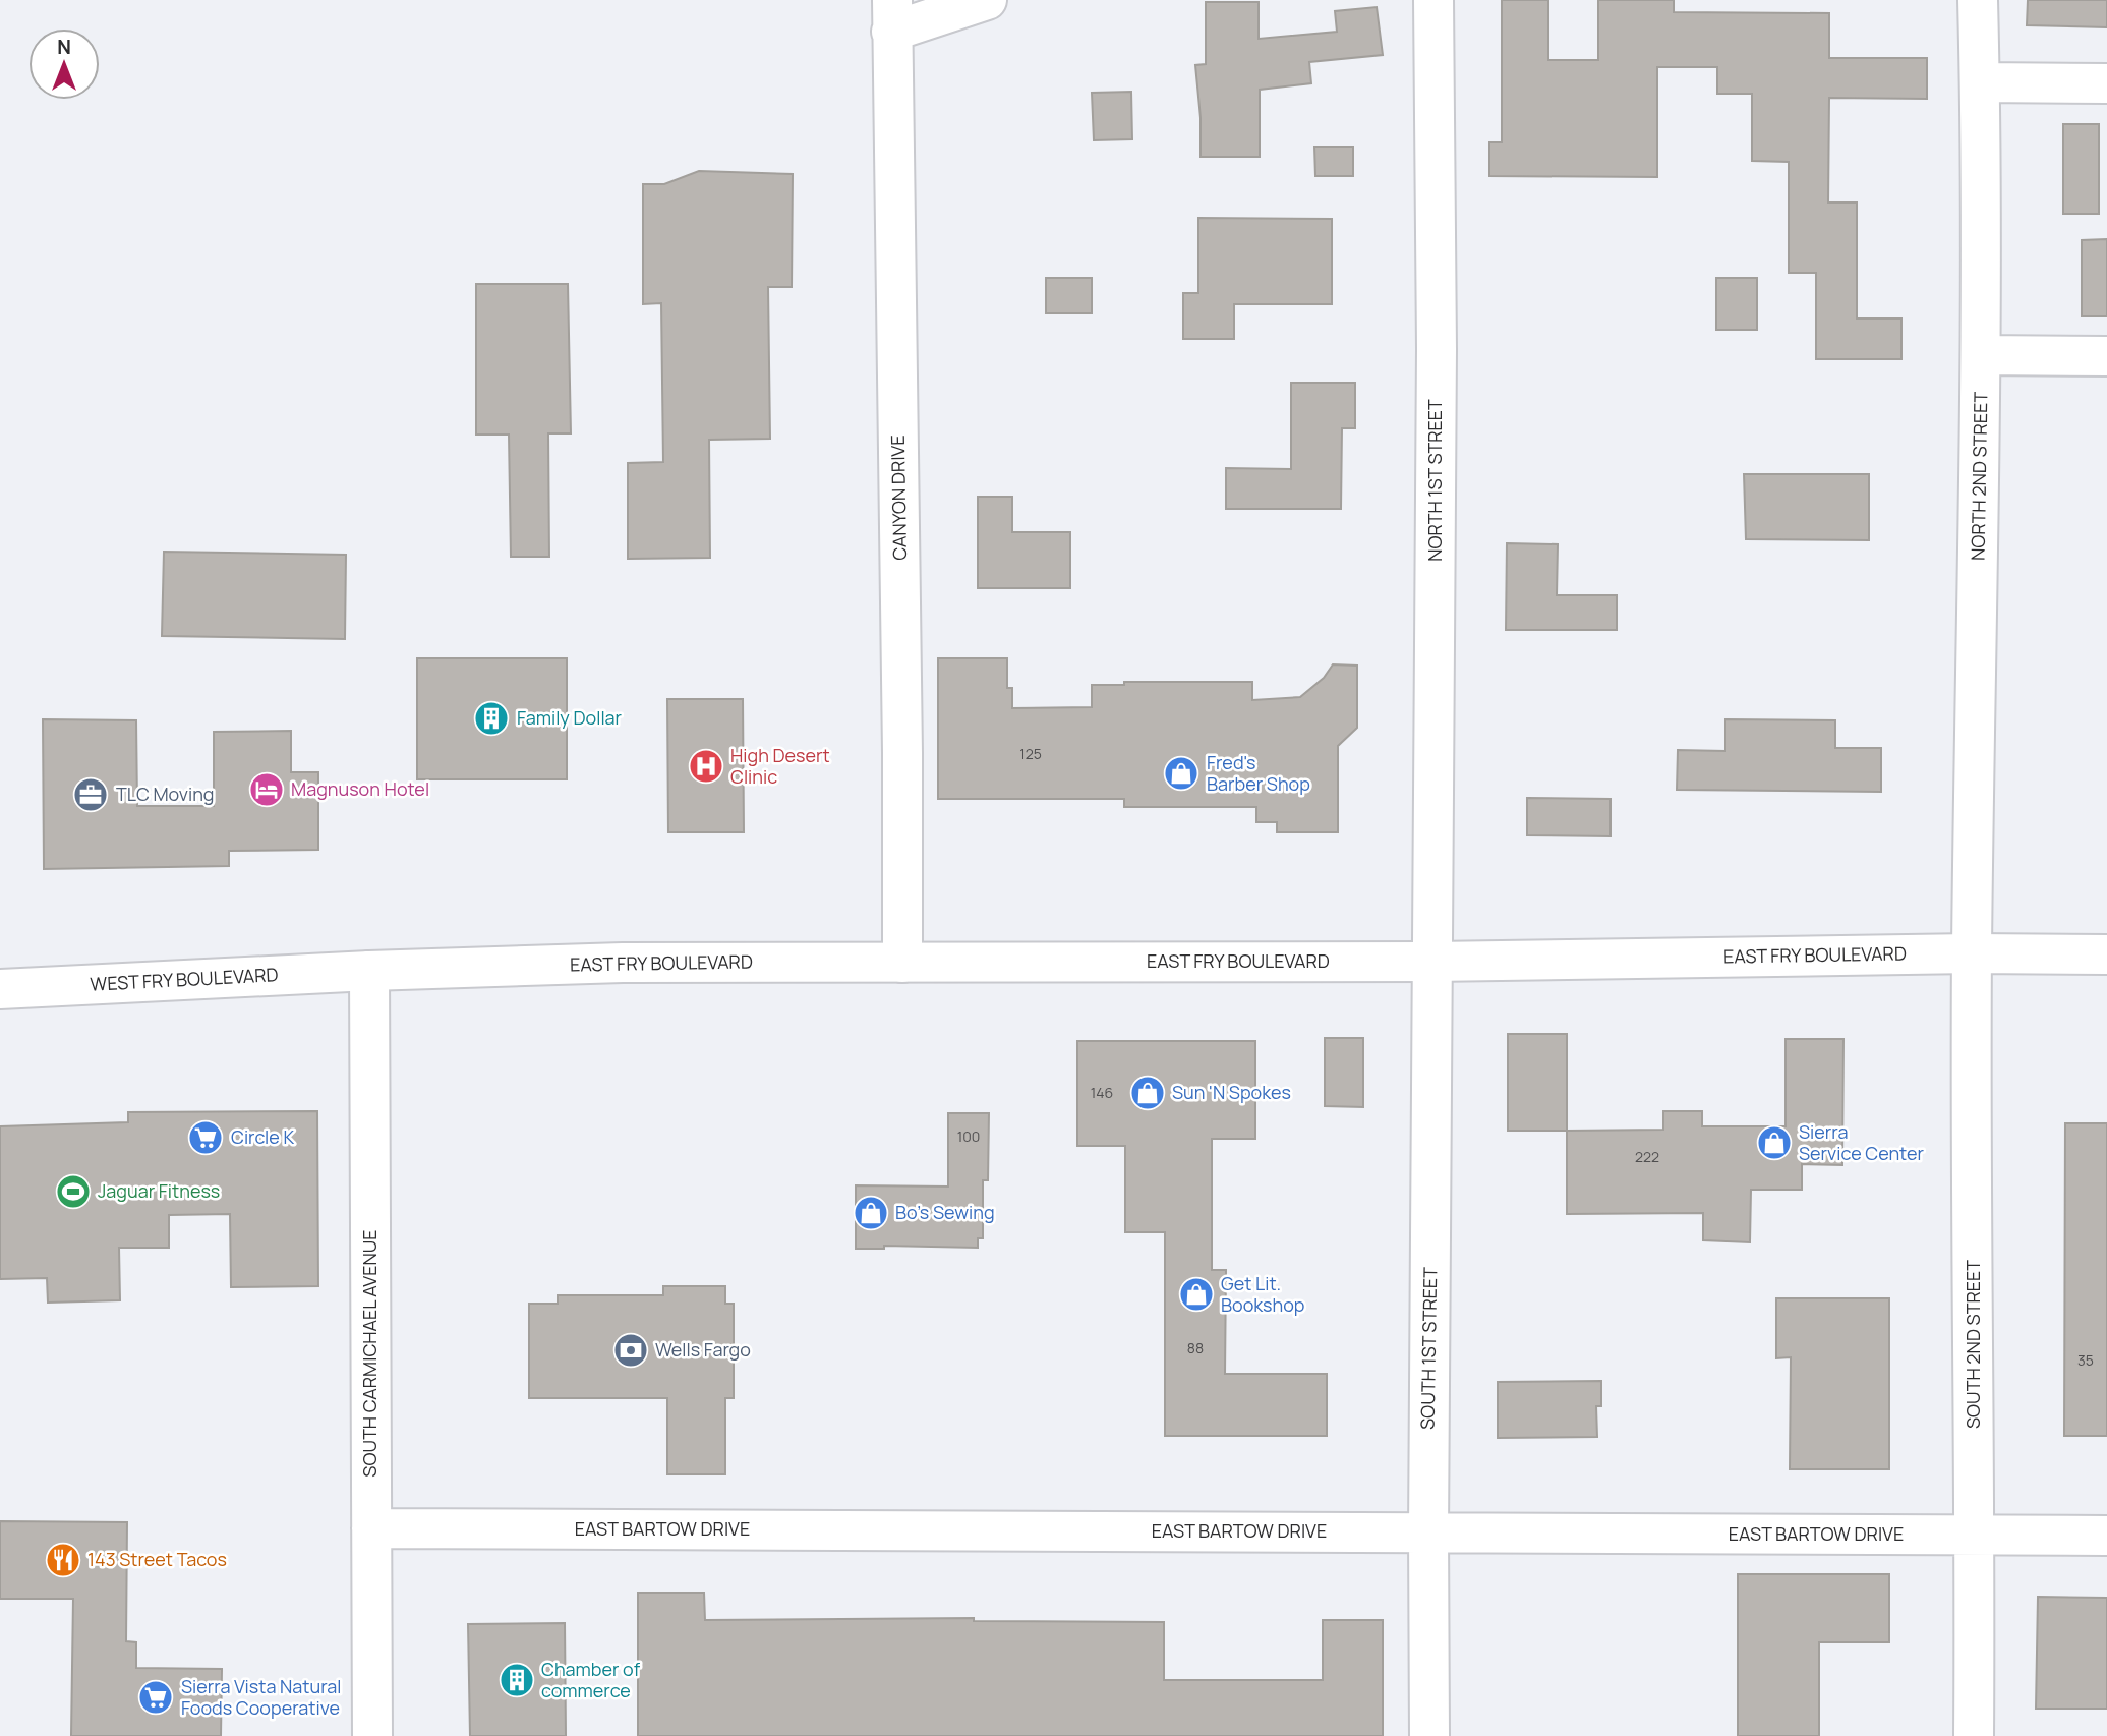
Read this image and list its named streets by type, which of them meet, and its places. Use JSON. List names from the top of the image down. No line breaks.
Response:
{"streets":{"street":["NORTH 2ND STREET","NORTH 1ST STREET","CANYON DRIVE","EAST FRY BOULEVARD","WEST FRY BOULEVARD","SOUTH 2ND STREET","SOUTH 1ST STREET","SOUTH CARMICHAEL AVENUE","EAST BARTOW DRIVE"]},"crossings":[["NORTH 2ND STREET","EAST FRY BOULEVARD"],["NORTH 2ND STREET","SOUTH 2ND STREET"],["NORTH 1ST STREET","EAST FRY BOULEVARD"],["NORTH 1ST STREET","SOUTH 1ST STREET"],["CANYON DRIVE","EAST FRY BOULEVARD"],["EAST FRY BOULEVARD","WEST FRY BOULEVARD"],["EAST FRY BOULEVARD","SOUTH 2ND STREET"],["EAST FRY BOULEVARD","SOUTH 1ST STREET"],["EAST FRY BOULEVARD","SOUTH CARMICHAEL AVENUE"],["WEST FRY BOULEVARD","SOUTH CARMICHAEL AVENUE"],["SOUTH 2ND STREET","EAST BARTOW DRIVE"],["SOUTH 1ST STREET","EAST BARTOW DRIVE"],["SOUTH CARMICHAEL AVENUE","EAST BARTOW DRIVE"]],"places":{"building":["Family Dollar","Chamber of commerce"],"hospital":["High Desert Clinic"],"shop":["Fred's Barber Shop","Sun 'N Spokes","Sierra Service Center","Bo's Sewing","Get Lit. Bookshop"],"hotel":["Magnuson Hotel"],"office":["TLC Moving"],"supermarket":["Circle K","Sierra Vista Natural Foods Cooperative"],"sports":["Jaguar Fitness"],"bank":["Wells Fargo"],"restaurant":["143 Street Tacos"]},"house_numbers":["125","146","100","222","88","35"],"north":"top"}
